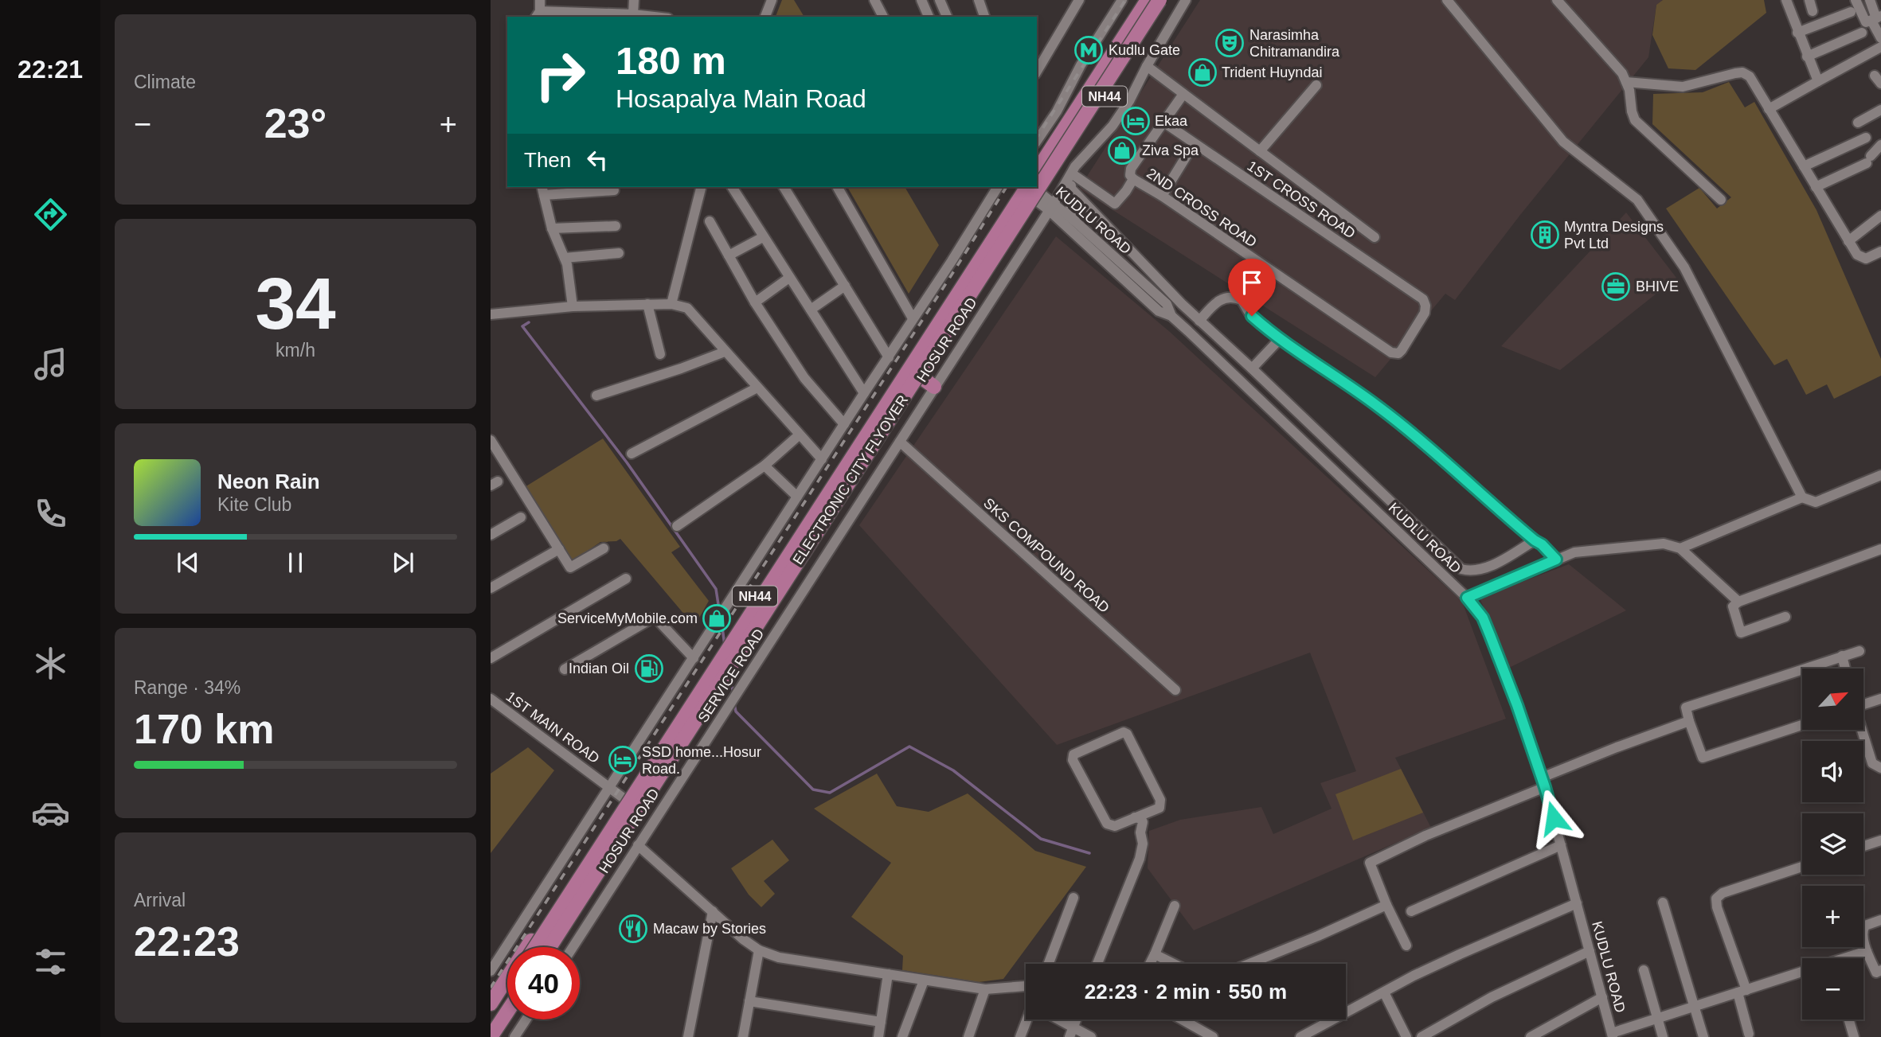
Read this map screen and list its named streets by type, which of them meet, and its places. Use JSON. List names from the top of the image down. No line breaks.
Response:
{"streets":{"highway":["NH44","HOSUR ROAD","ELECTRONIC CITY FLYOVER"],"street":["1ST CROSS ROAD","2ND CROSS ROAD","KUDLU ROAD","SKS COMPOUND ROAD","SERVICE ROAD","1ST MAIN ROAD"]},"crossings":[["1ST CROSS ROAD","2ND CROSS ROAD"],["KUDLU ROAD","HOSUR ROAD"],["KUDLU ROAD","ELECTRONIC CITY FLYOVER"],["KUDLU ROAD","SERVICE ROAD"],["HOSUR ROAD","ELECTRONIC CITY FLYOVER"],["HOSUR ROAD","1ST MAIN ROAD"],["SKS COMPOUND ROAD","SERVICE ROAD"]],"places":{"theatre":["Narasimha Chitramandira"],"metro station":["Kudlu Gate"],"shop":["Trident Huyndai","Ziva Spa","ServiceMyMobile.com"],"hotel":["Ekaa","SSD home...Hosur Road."],"building":["Myntra Designs Pvt Ltd"],"office":["BHIVE"],"fuel station":["Indian Oil"],"restaurant":["Macaw by Stories"]},"north":"top right","page":{"tabs":"22:21","tile":["Climate",["34","km/h"],["Range · 34%","170 km"],["Arrival","22:23"]],"turn":["180 m","Hosapalya Main Road"],"heat":["−","23°","+"],"then":"Then","song":["Neon Rain","Kite Club"],"map_buttons":["+","−"],"limit":"40","trip":"22:23 · 2 min · 550 m"}}
